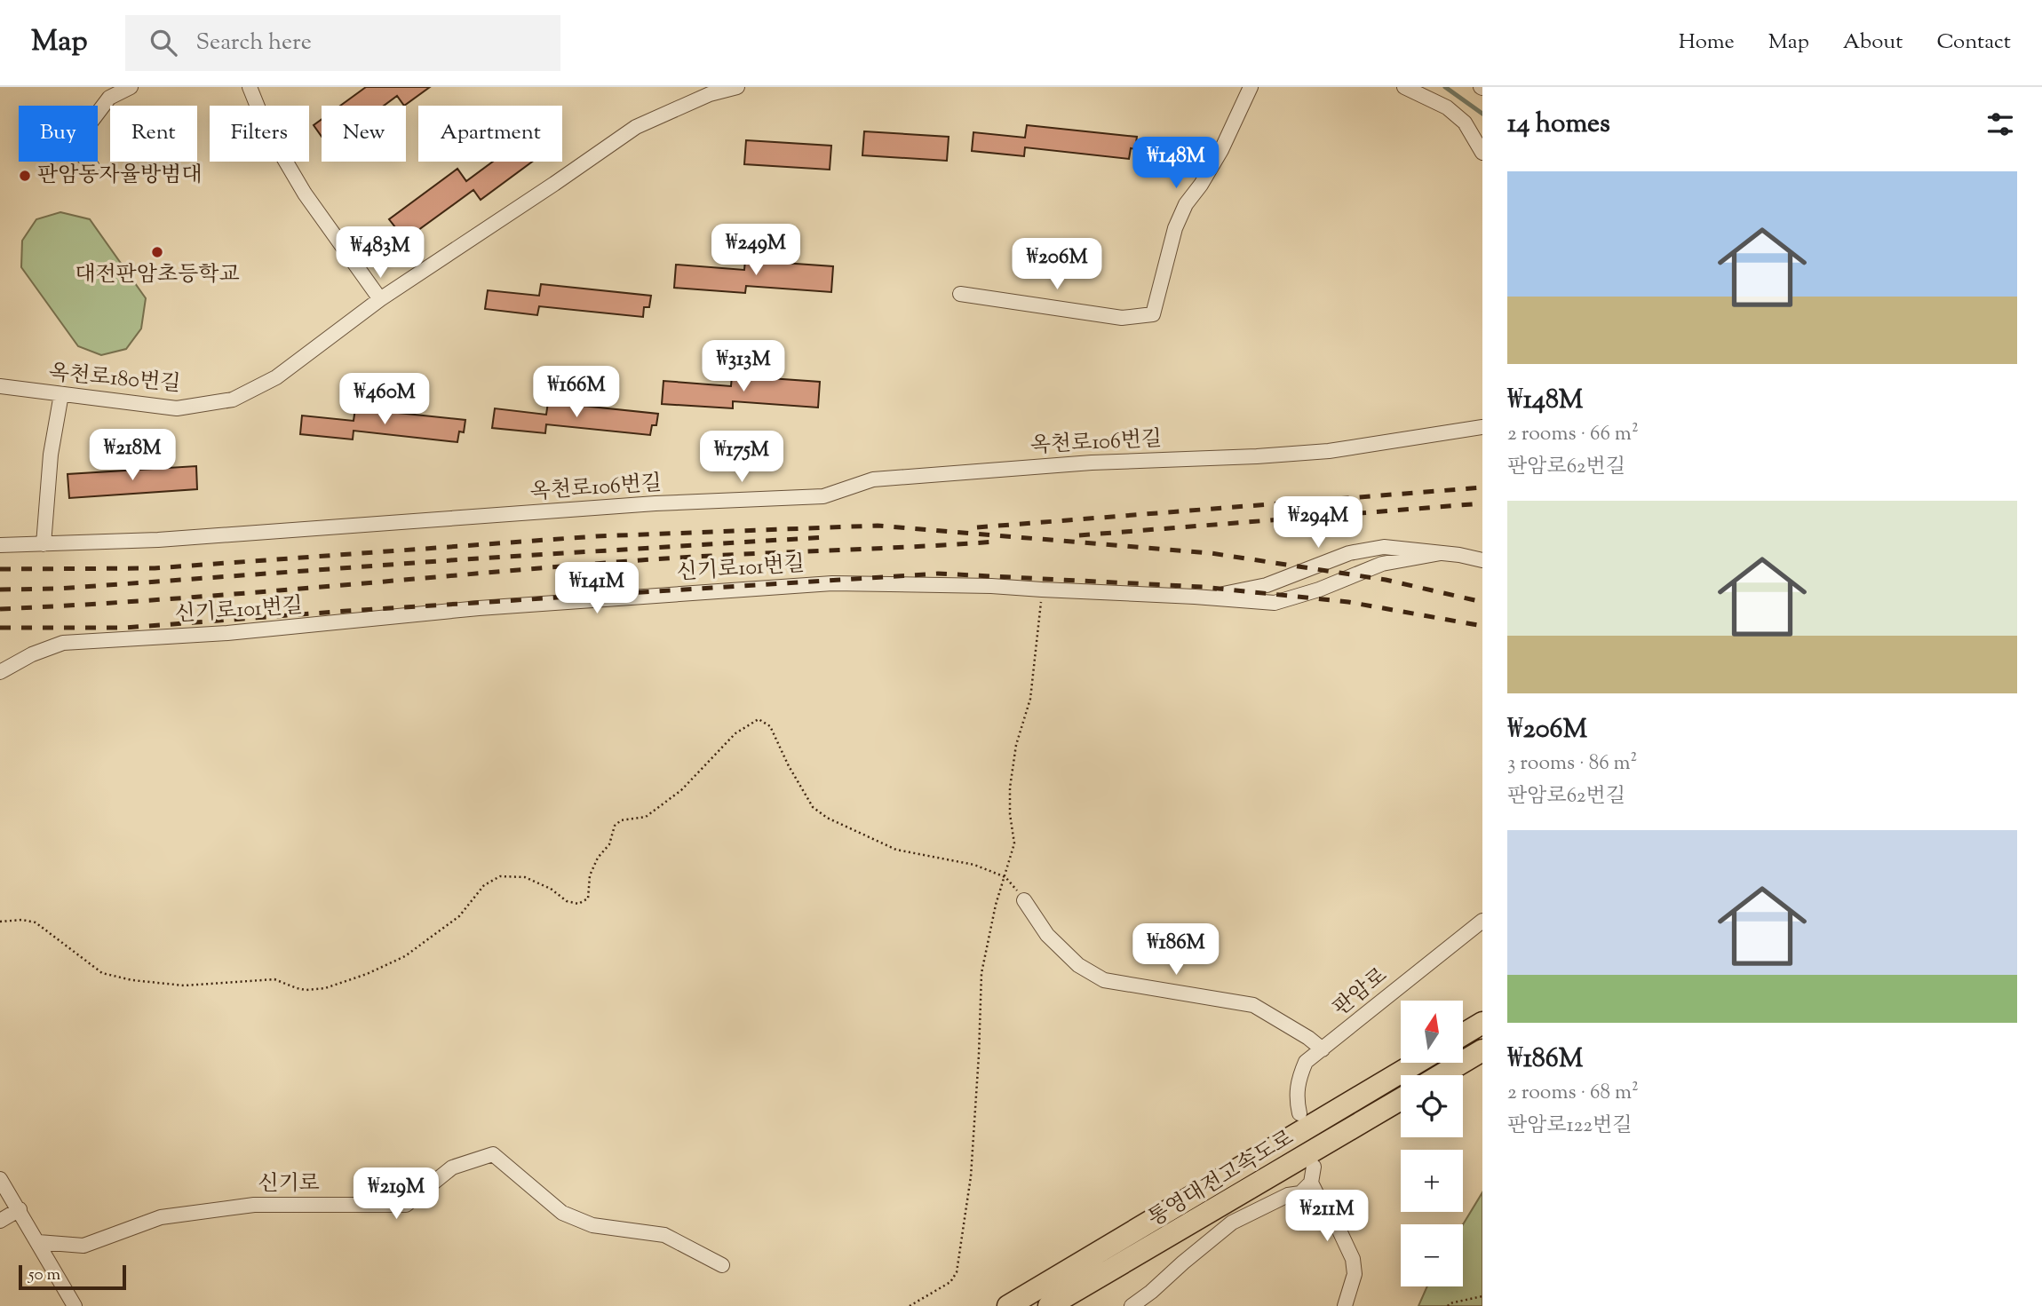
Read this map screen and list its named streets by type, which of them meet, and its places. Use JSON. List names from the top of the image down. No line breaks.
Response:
{"streets":{"highway":["통영대전고속도로"],"street":["옥천로180번길","옥천로106번길","신기로101번길","판암로","신기로"]},"places":["판암동자율방범대","대전판암초등학교"],"scale_bar":"50 m","north":"top","page":{"header":"Map","search":"Search here","nav":["Home","Map","About","Contact"],"heading":"14 homes","chip":["Buy","Rent","Filters","New","Apartment"],"price":["₩148M","₩249M","₩483M","₩206M","₩313M","₩166M","₩460M","₩218M","₩175M","₩294M","₩141M","₩186M","₩219M","₩211M"],"list":[{"name":"₩148M","note":"2 rooms · 66 m² · 판암로62번길"},{"name":"₩206M","note":"3 rooms · 86 m² · 판암로62번길"},{"name":"₩186M","note":"2 rooms · 68 m² · 판암로122번길"}],"map_buttons":["+","−"],"scale":"50 m"}}
